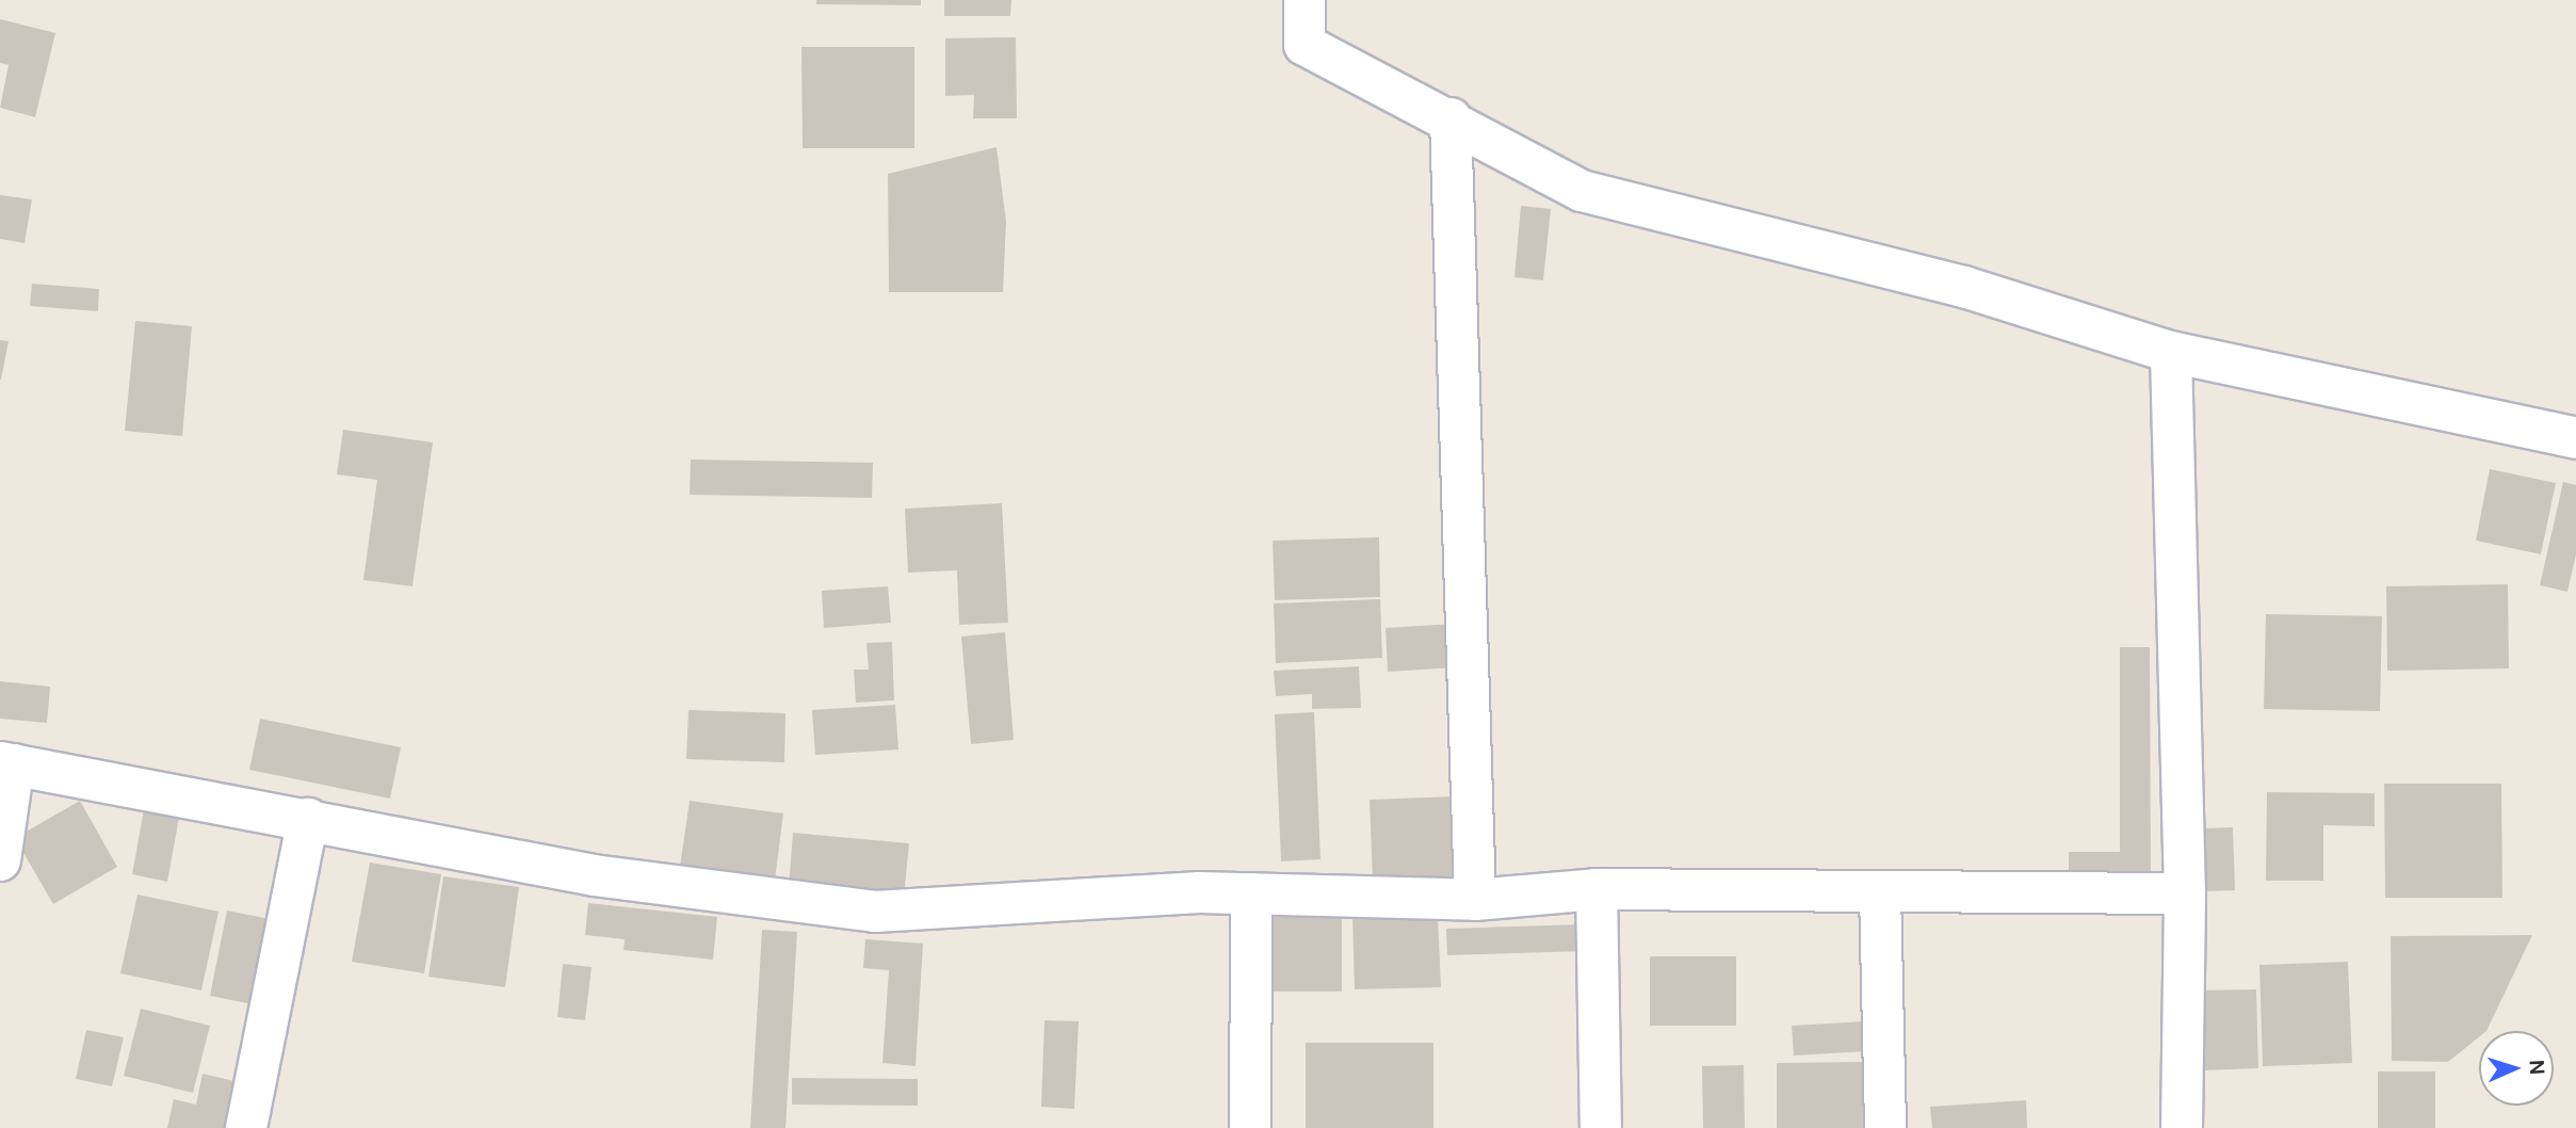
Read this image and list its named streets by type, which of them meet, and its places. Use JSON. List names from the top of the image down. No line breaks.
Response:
{"north":"right"}
